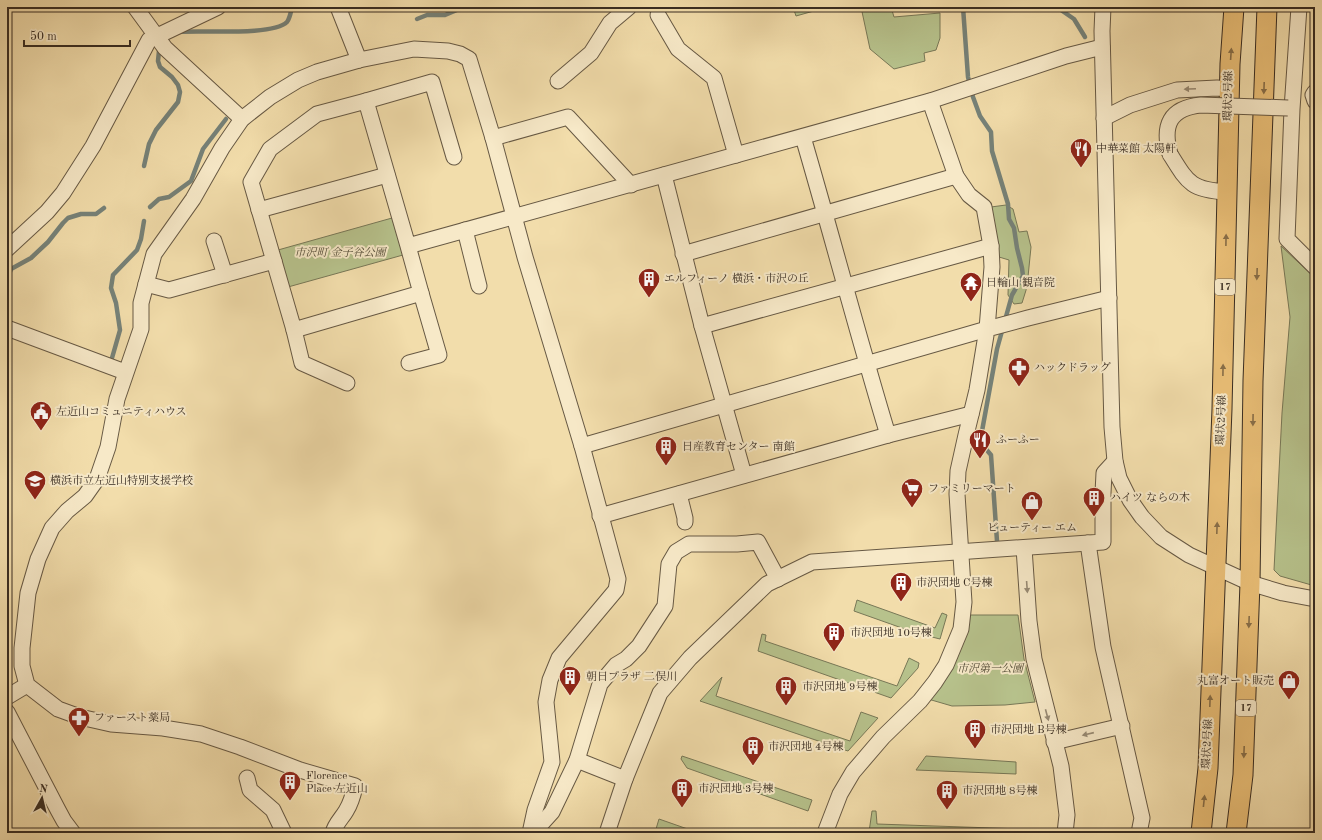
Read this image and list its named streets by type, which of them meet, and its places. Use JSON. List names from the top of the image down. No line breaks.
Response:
{"streets":{"main road":["環状2号線","17"]},"parks":["市沢町 金子谷公園","市沢第一公園"],"places":{"restaurant":["中華菜館 太陽軒","ふーふー"],"building":["エルフィーノ 横浜・市沢の丘","日産教育センター 南館","ハイツ ならの木","市沢団地 C号棟","市沢団地 10号棟","朝日プラザ 二俣川","市沢団地 9号棟","市沢団地 B号棟","市沢団地 4号棟","Florence Place 左近山","市沢団地 3号棟","市沢団地 8号棟"],"temple":["日輪山 観音院"],"pharmacy":["ハックドラッグ","ファースト薬局"],"public building":["左近山コミュニティハウス"],"school or university":["横浜市立左近山特別支援学校"],"supermarket":["ファミリーマート"],"shop":["ビューティー エム","丸富オート販売"]},"scale_bar":"50 m","north":"top"}
